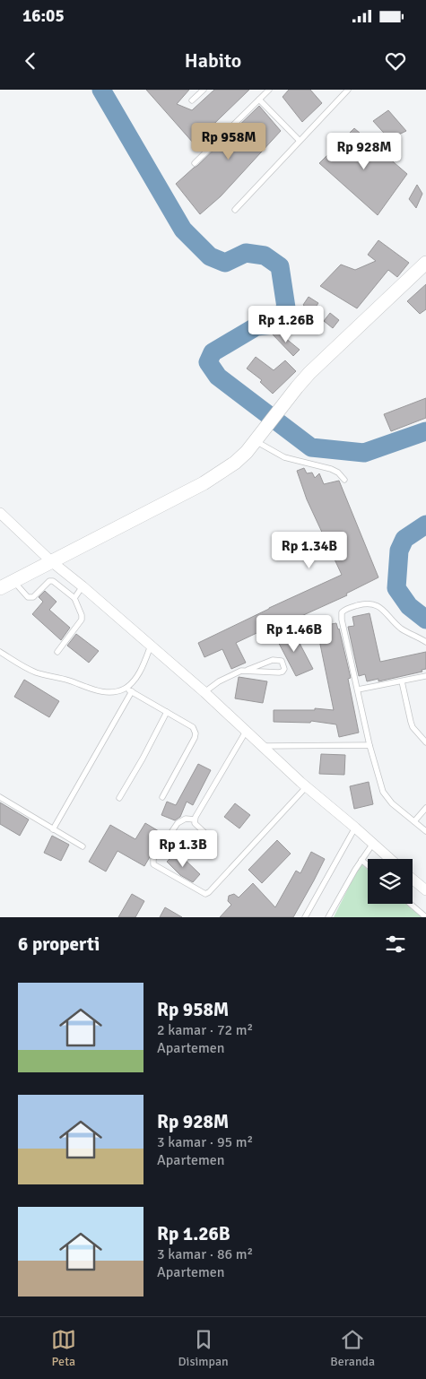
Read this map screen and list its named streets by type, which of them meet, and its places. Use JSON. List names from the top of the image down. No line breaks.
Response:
{"page":{"status":"16:05","header":"Habito","price":["Rp 958M","Rp 928M","Rp 1.26B","Rp 1.34B","Rp 1.46B","Rp 1.3B"],"heading":"6 properti","list":[{"name":"Rp 958M","note":"2 kamar · 72 m² · Apartemen"},{"name":"Rp 928M","note":"3 kamar · 95 m² · Apartemen"},{"name":"Rp 1.26B","note":"3 kamar · 86 m² · Apartemen"}],"tabs":["Peta","Disimpan","Beranda"]}}
